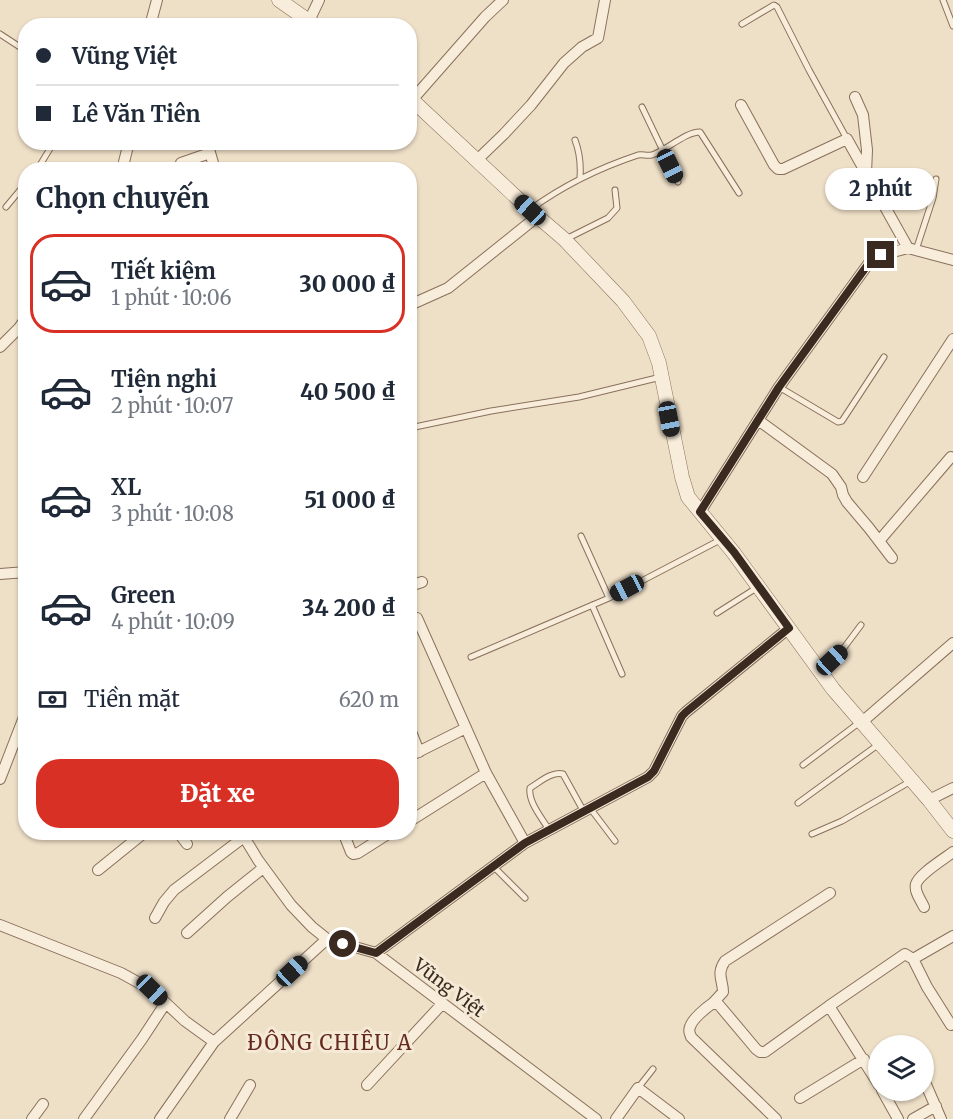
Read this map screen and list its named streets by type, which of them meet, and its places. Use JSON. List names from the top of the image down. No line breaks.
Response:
{"streets":{"street":["Vũng Việt"]},"districts":["ĐÔNG CHIÊU A"],"page":{"banner":["Vũng Việt","Lê Văn Tiên"],"heading":"Chọn chuyến","bubble":"2 phút","list":[{"name":"Tiết kiệm","note":"1 phút · 10:06","value":"30 000 ₫"},{"name":"Tiện nghi","note":"2 phút · 10:07","value":"40 500 ₫"},{"name":"XL","note":"3 phút · 10:08","value":"51 000 ₫"},{"name":"Green","note":"4 phút · 10:09","value":"34 200 ₫"}],"pay":["Tiền mặt","620 m"],"buttons":"Đặt xe"}}
